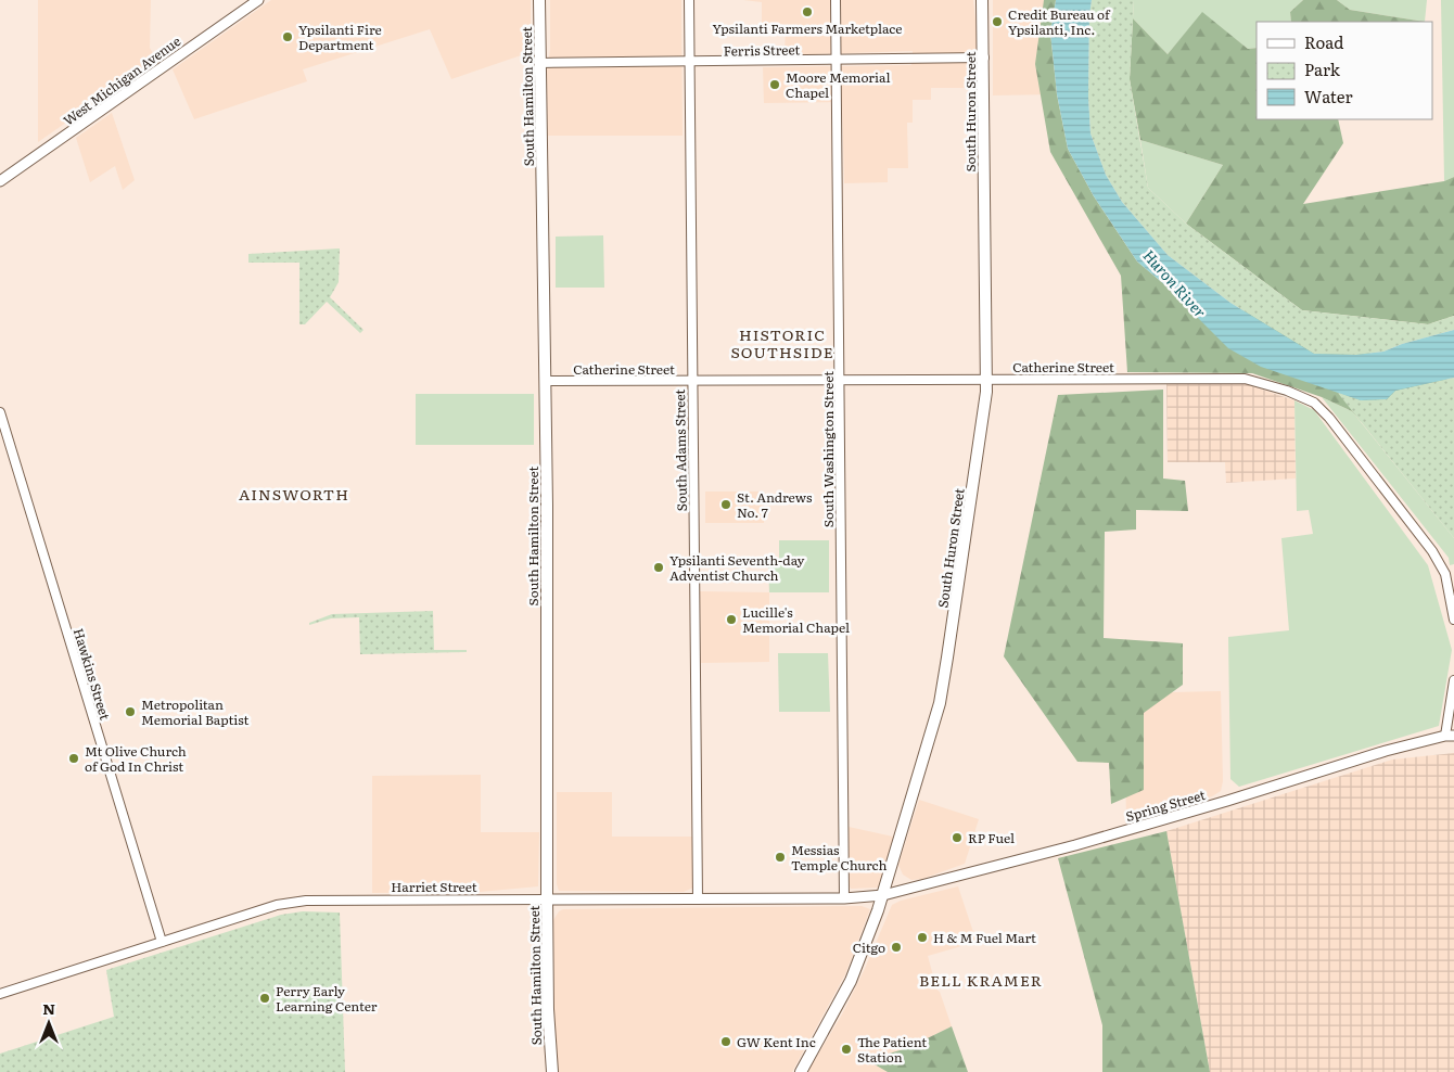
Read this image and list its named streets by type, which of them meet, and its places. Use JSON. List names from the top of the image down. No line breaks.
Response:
{"streets":{"main road":["West Michigan Avenue","South Hamilton Street","South Huron Street","Spring Street","Harriet Street"],"street":["Ferris Street","Catherine Street","South Washington Street","South Adams Street","Hawkins Street"]},"crossings":[["Ferris Street","South Hamilton Street"],["Ferris Street","South Huron Street"],["Ferris Street","South Washington Street"],["Ferris Street","South Adams Street"],["South Hamilton Street","Catherine Street"],["South Hamilton Street","Harriet Street"],["South Huron Street","Catherine Street"],["South Huron Street","Spring Street"],["South Huron Street","Harriet Street"],["Catherine Street","South Washington Street"],["Catherine Street","South Adams Street"],["South Washington Street","Harriet Street"],["South Adams Street","Harriet Street"],["Hawkins Street","Harriet Street"],["Spring Street","Harriet Street"]],"districts":["HISTORIC SOUTHSIDE","AINSWORTH","BELL KRAMER"],"water":["Huron River"],"places":["Ypsilanti Farmers Marketplace","Credit Bureau of Ypsilanti, Inc.","Ypsilanti Fire Department","Moore Memorial Chapel","St. Andrews No. 7","Ypsilanti Seventh-day Adventist Church","Lucille's Memorial Chapel","Metropolitan Memorial Baptist","Mt Olive Church of God In Christ","RP Fuel","Messias Temple Church","H & M Fuel Mart","Citgo","Perry Early Learning Center","GW Kent Inc","The Patient Station"],"legend":["Road","Park","Water"],"north":"top"}
